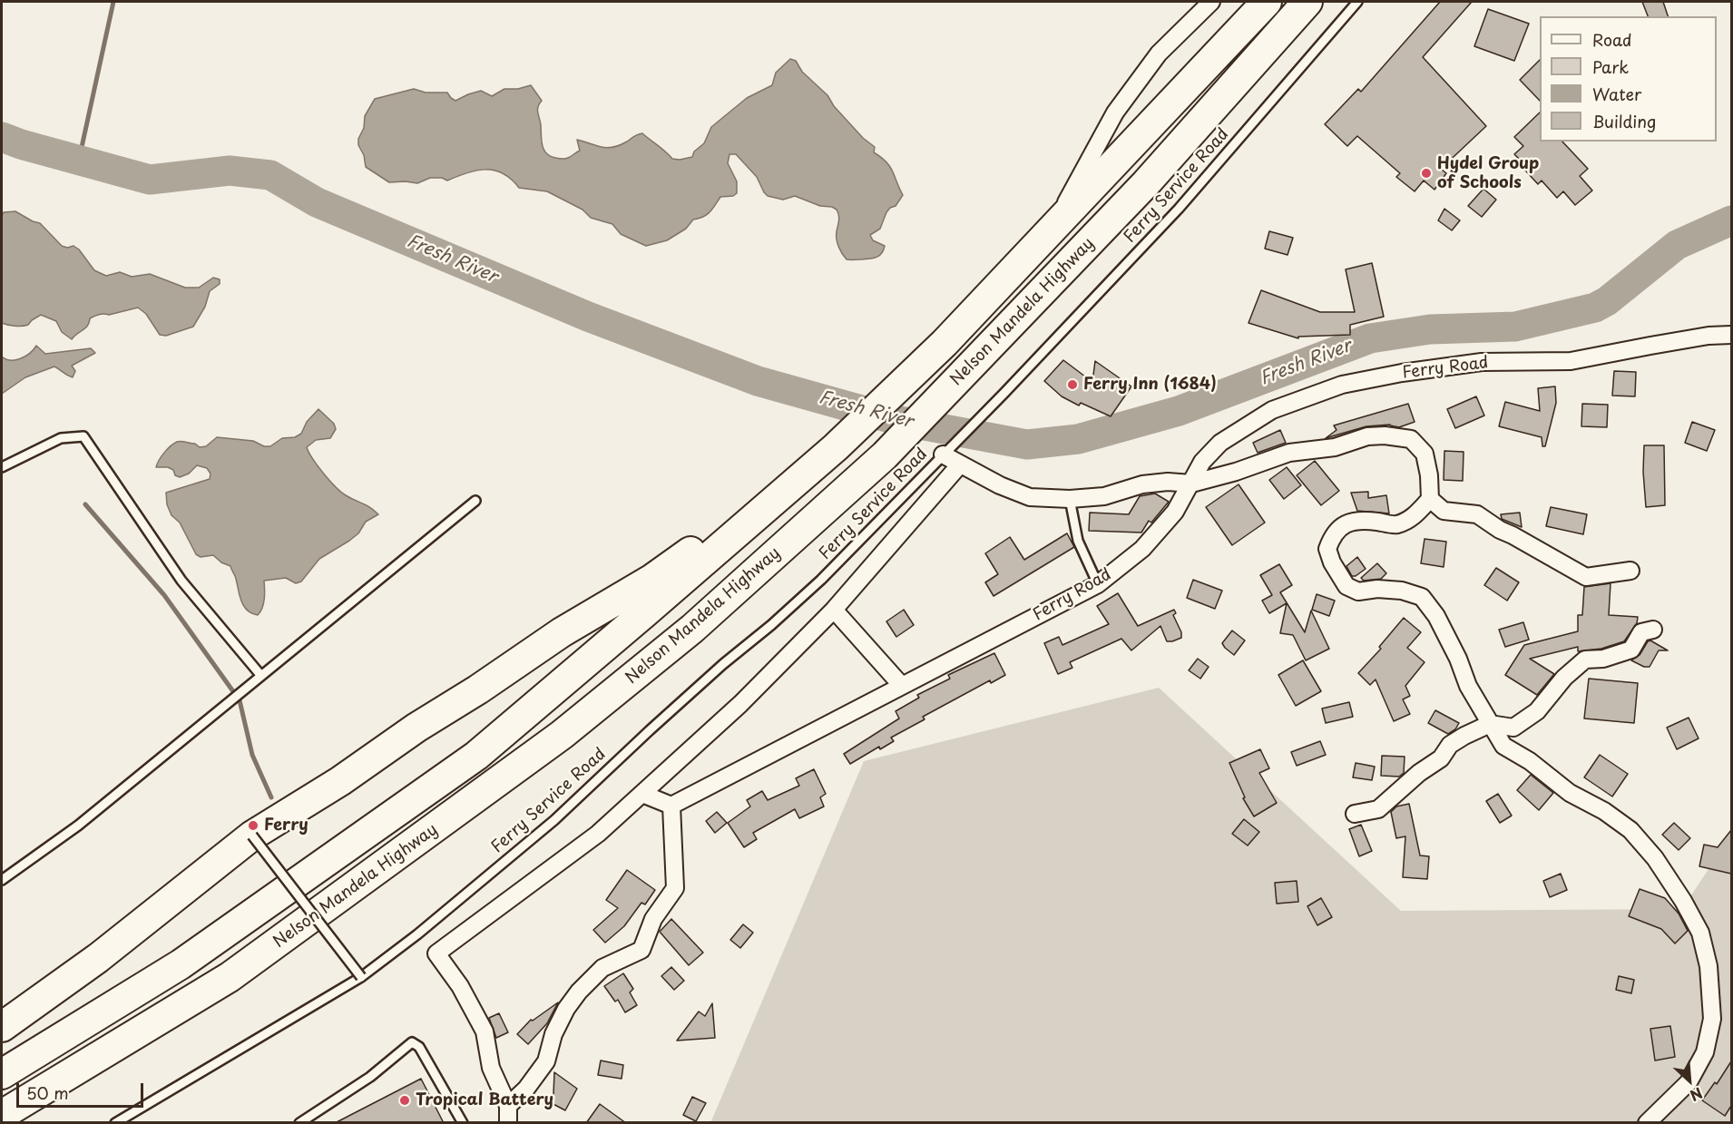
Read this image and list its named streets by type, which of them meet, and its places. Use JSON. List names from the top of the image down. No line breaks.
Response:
{"streets":{"highway":["Nelson Mandela Highway"],"street":["Ferry Road"],"lane":["Ferry Service Road"]},"water":["Fresh River"],"places":["Hydel Group of Schools","Ferry Inn (1684)","Ferry","Tropical Battery"],"legend":["Road","Park","Water","Building"],"scale_bar":"50 m","north":"bottom right"}
